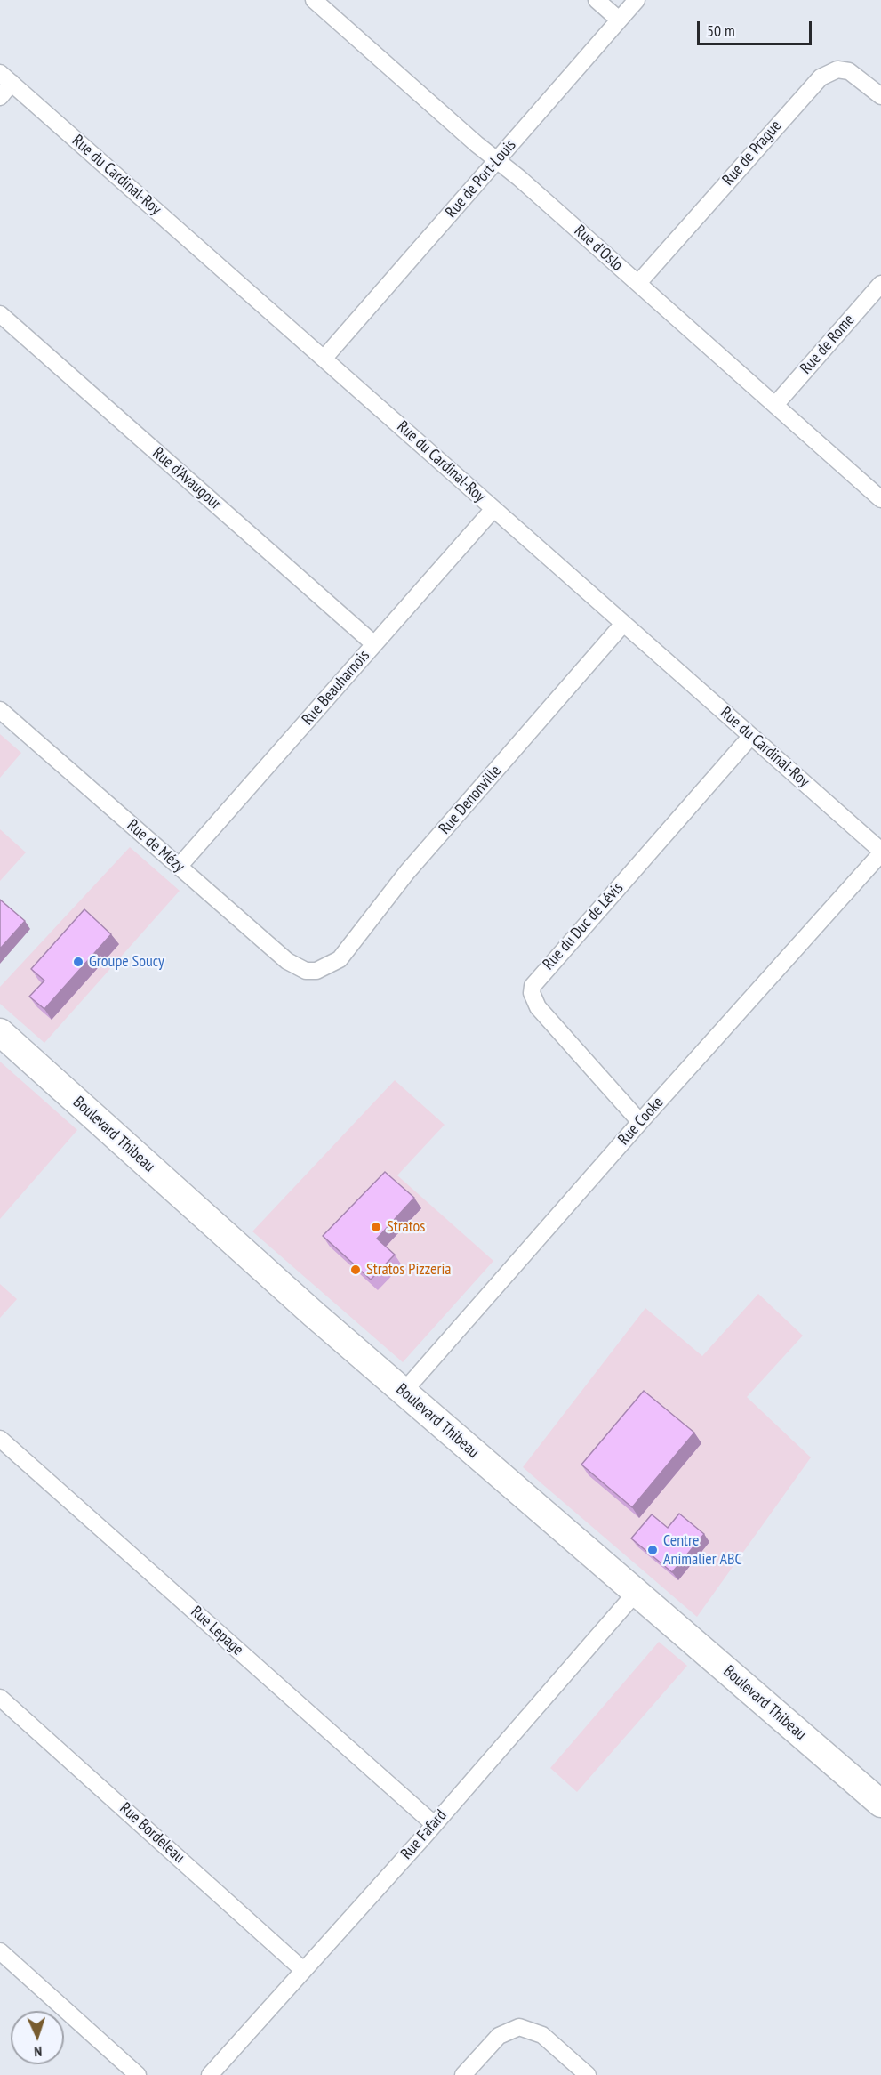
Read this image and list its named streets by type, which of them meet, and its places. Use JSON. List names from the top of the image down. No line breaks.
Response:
{"streets":{"main road":["Boulevard Thibeau"],"street":["Rue de Prague","Rue du Cardinal-Roy","Rue de Port-Louis","Rue d'Oslo","Rue de Rome","Rue d'Avaugour","Rue Beauharnois","Rue Denonville","Rue de Mézy","Rue du Duc de Lévis","Rue Cooke","Rue Lepage","Rue Bordeleau","Rue Fafard"]},"crossings":[["Rue de Prague","Rue d'Oslo"],["Rue du Cardinal-Roy","Rue de Port-Louis"],["Rue du Cardinal-Roy","Rue Beauharnois"],["Rue du Cardinal-Roy","Rue Denonville"],["Rue du Cardinal-Roy","Rue du Duc de Lévis"],["Rue du Cardinal-Roy","Rue Cooke"],["Rue de Port-Louis","Rue d'Oslo"],["Rue d'Oslo","Rue de Rome"],["Rue d'Avaugour","Rue Beauharnois"],["Rue Beauharnois","Rue de Mézy"],["Rue Denonville","Rue de Mézy"],["Rue du Duc de Lévis","Rue Cooke"],["Rue Cooke","Boulevard Thibeau"],["Boulevard Thibeau","Rue Fafard"],["Rue Lepage","Rue Fafard"],["Rue Bordeleau","Rue Fafard"]],"places":["Groupe Soucy","Stratos","Stratos Pizzeria","Centre Animalier ABC"],"scale_bar":"50 m","north":"bottom"}
